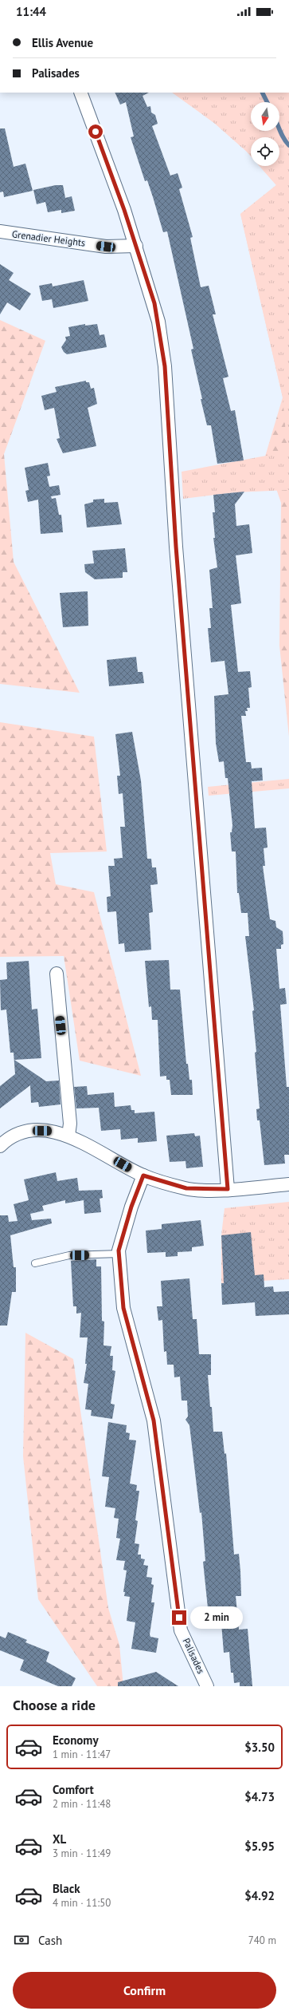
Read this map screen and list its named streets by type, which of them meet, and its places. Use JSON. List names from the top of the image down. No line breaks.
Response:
{"streets":{"street":["Grenadier Heights","Palisades"]},"north":"bottom","page":{"status":"11:44","banner":["Ellis Avenue","Palisades"],"bubble":"2 min","heading":"Choose a ride","list":[{"name":"Economy","note":"1 min · 11:47","value":"$3.50"},{"name":"Comfort","note":"2 min · 11:48","value":"$4.73"},{"name":"XL","note":"3 min · 11:49","value":"$5.95"},{"name":"Black","note":"4 min · 11:50","value":"$4.92"}],"pay":["Cash","740 m"],"buttons":"Confirm"}}
